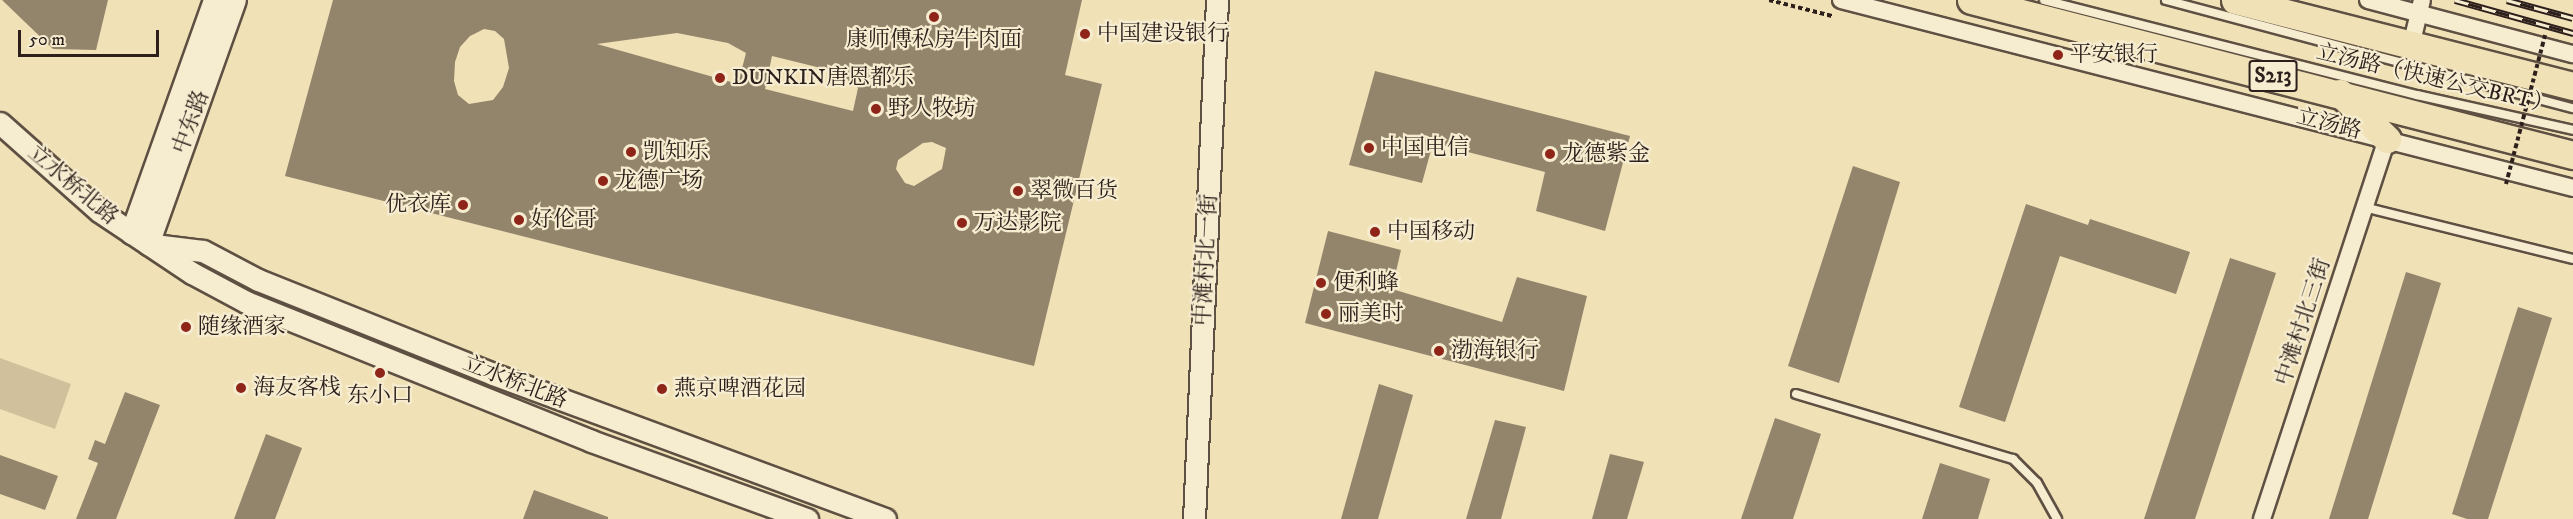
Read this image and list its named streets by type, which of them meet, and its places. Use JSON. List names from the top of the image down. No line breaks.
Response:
{"streets":{"main road":["S213","立汤路"],"street":["中东路","立水桥北路","中滩村北一街","中滩村北三街"],"lane":["立汤路（快速公交BRT）"]},"crossings":[["中东路","立水桥北路"],["立汤路","中滩村北三街"]],"places":["康师傅私房牛肉面","中国建设银行","平安银行","DUNKIN唐恩都乐","野人牧坊","中国电信","凯知乐","龙德紫金","龙德广场","翠微百货","优衣库","好伦哥","万达影院","中国移动","便利蜂","丽美时","随缘酒家","渤海银行","东小口","海友客栈","燕京啤酒花园"],"scale_bar":"50 m"}
